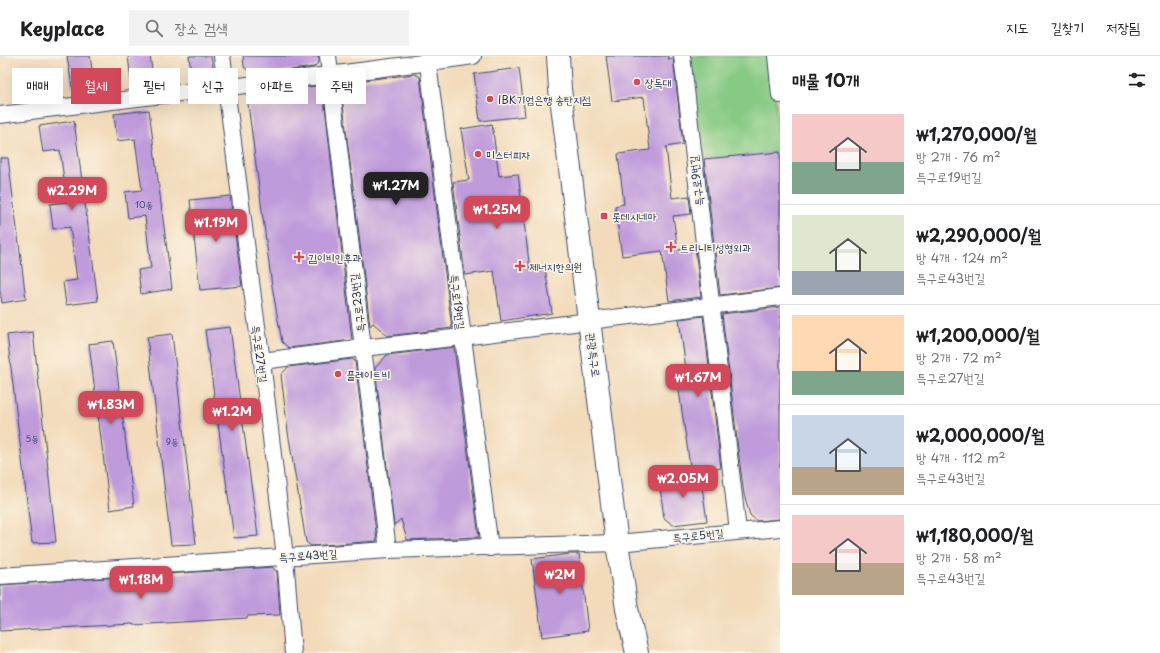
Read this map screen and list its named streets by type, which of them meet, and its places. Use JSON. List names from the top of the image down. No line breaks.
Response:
{"streets":{"street":["특구로9번길","특구로19번길","특구로23번길","특구로27번길","관광특구로","특구로5번길","특구로43번길"]},"crossings":[["특구로9번길","특구로5번길"],["특구로19번길","특구로43번길"],["특구로23번길","특구로43번길"],["특구로27번길","특구로43번길"],["관광특구로","특구로5번길"],["관광특구로","특구로43번길"],["특구로5번길","특구로43번길"]],"places":{"other":["장독대","IBK기업은행 송탄지점","미스터피자","플레이트비"],"transit":["롯데시네마"],"health":["트리니티성형외과","김이비인후과","제너지한의원"]},"house_numbers":["10동","5동","9동"],"page":{"header":"Keyplace","search":"장소 검색","nav":["지도","길찾기","저장됨"],"heading":"매물 10개","chip":["매매","월세","필터","신규","아파트","주택"],"list":[{"name":"₩1,270,000/월","note":"방 2개 · 76 m² · 특구로19번길"},{"name":"₩2,290,000/월","note":"방 4개 · 124 m² · 특구로43번길"},{"name":"₩1,200,000/월","note":"방 2개 · 72 m² · 특구로27번길"},{"name":"₩2,000,000/월","note":"방 4개 · 112 m² · 특구로43번길"},{"name":"₩1,180,000/월","note":"방 2개 · 58 m² · 특구로43번길"}],"price":["₩1.27M","₩2.29M","₩1.25M","₩1.19M","₩1.67M","₩1.83M","₩1.2M","₩2.05M","₩2M","₩1.18M"]}}
